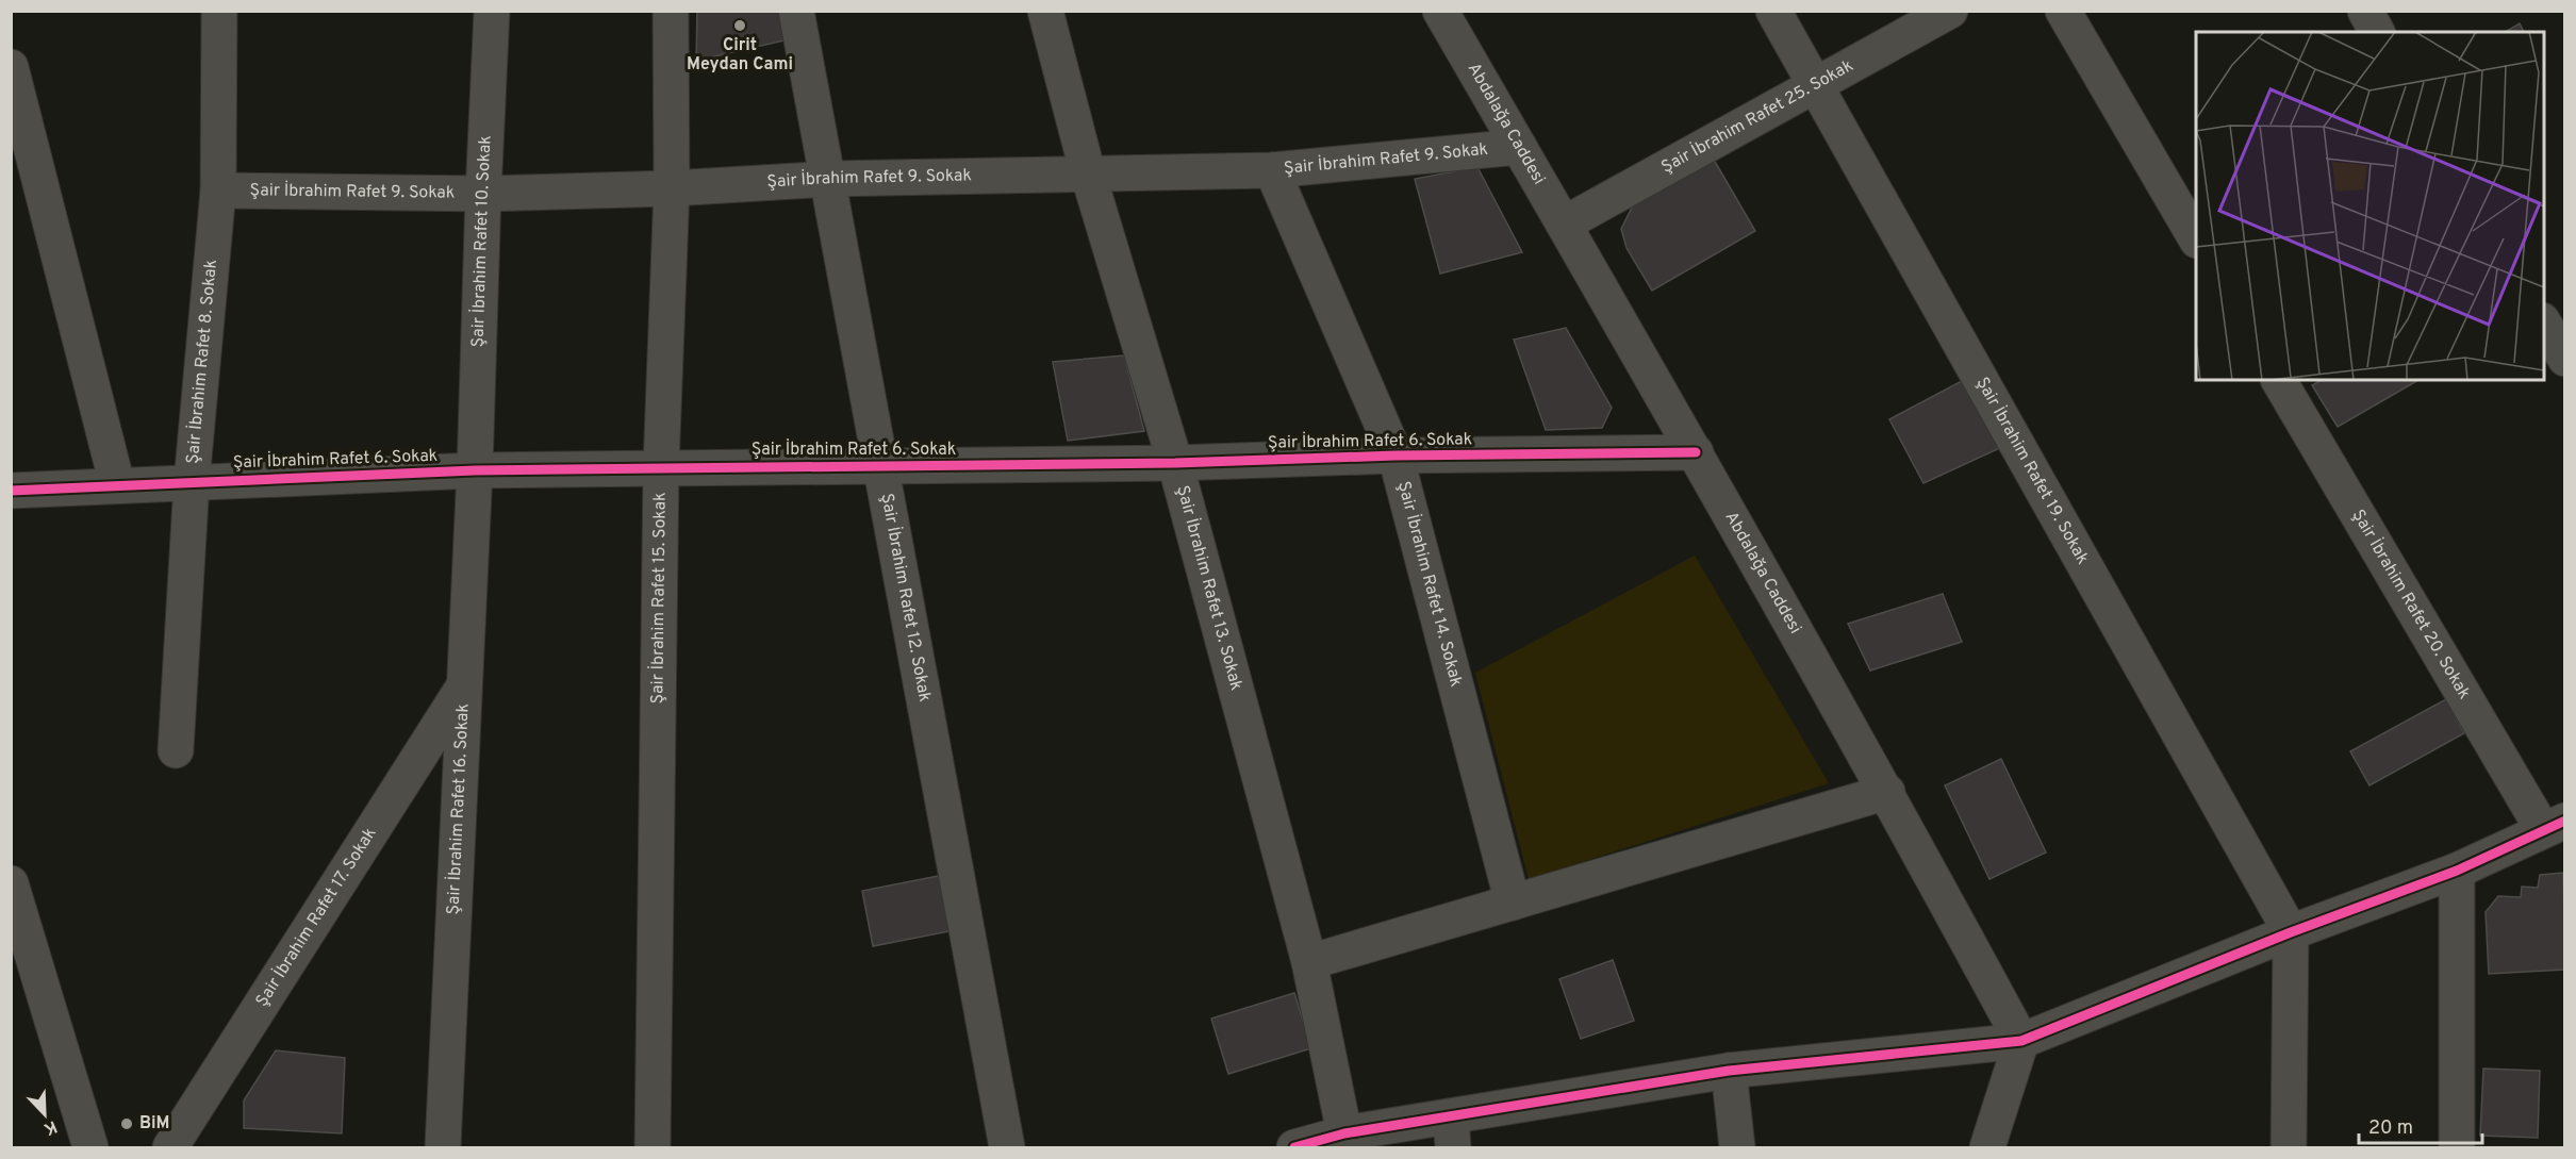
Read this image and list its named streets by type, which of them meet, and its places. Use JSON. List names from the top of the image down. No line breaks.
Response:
{"streets":{"street":["Şair İbrahim Rafet 25. Sokak","Abdalağa Caddesi","Şair İbrahim Rafet 9. Sokak","Şair İbrahim Rafet 10. Sokak","Şair İbrahim Rafet 8. Sokak","Şair İbrahim Rafet 6. Sokak","Şair İbrahim Rafet 19. Sokak","Şair İbrahim Rafet 14. Sokak","Şair İbrahim Rafet 13. Sokak","Şair İbrahim Rafet 15. Sokak","Şair İbrahim Rafet 12. Sokak","Şair İbrahim Rafet 20. Sokak","Şair İbrahim Rafet 16. Sokak","Şair İbrahim Rafet 17. Sokak"]},"crossings":[["Şair İbrahim Rafet 25. Sokak","Abdalağa Caddesi"],["Şair İbrahim Rafet 25. Sokak","Şair İbrahim Rafet 19. Sokak"],["Abdalağa Caddesi","Şair İbrahim Rafet 9. Sokak"],["Abdalağa Caddesi","Şair İbrahim Rafet 6. Sokak"],["Şair İbrahim Rafet 9. Sokak","Şair İbrahim Rafet 10. Sokak"],["Şair İbrahim Rafet 9. Sokak","Şair İbrahim Rafet 8. Sokak"],["Şair İbrahim Rafet 9. Sokak","Şair İbrahim Rafet 14. Sokak"],["Şair İbrahim Rafet 9. Sokak","Şair İbrahim Rafet 13. Sokak"],["Şair İbrahim Rafet 9. Sokak","Şair İbrahim Rafet 15. Sokak"],["Şair İbrahim Rafet 9. Sokak","Şair İbrahim Rafet 12. Sokak"],["Şair İbrahim Rafet 10. Sokak","Şair İbrahim Rafet 6. Sokak"],["Şair İbrahim Rafet 10. Sokak","Şair İbrahim Rafet 16. Sokak"],["Şair İbrahim Rafet 8. Sokak","Şair İbrahim Rafet 6. Sokak"],["Şair İbrahim Rafet 6. Sokak","Şair İbrahim Rafet 14. Sokak"],["Şair İbrahim Rafet 6. Sokak","Şair İbrahim Rafet 13. Sokak"],["Şair İbrahim Rafet 6. Sokak","Şair İbrahim Rafet 15. Sokak"],["Şair İbrahim Rafet 6. Sokak","Şair İbrahim Rafet 12. Sokak"],["Şair İbrahim Rafet 6. Sokak","Şair İbrahim Rafet 16. Sokak"],["Şair İbrahim Rafet 16. Sokak","Şair İbrahim Rafet 17. Sokak"]],"places":["Cirit Meydan Cami","BiM"],"scale_bar":"20 m","north":"bottom right"}
